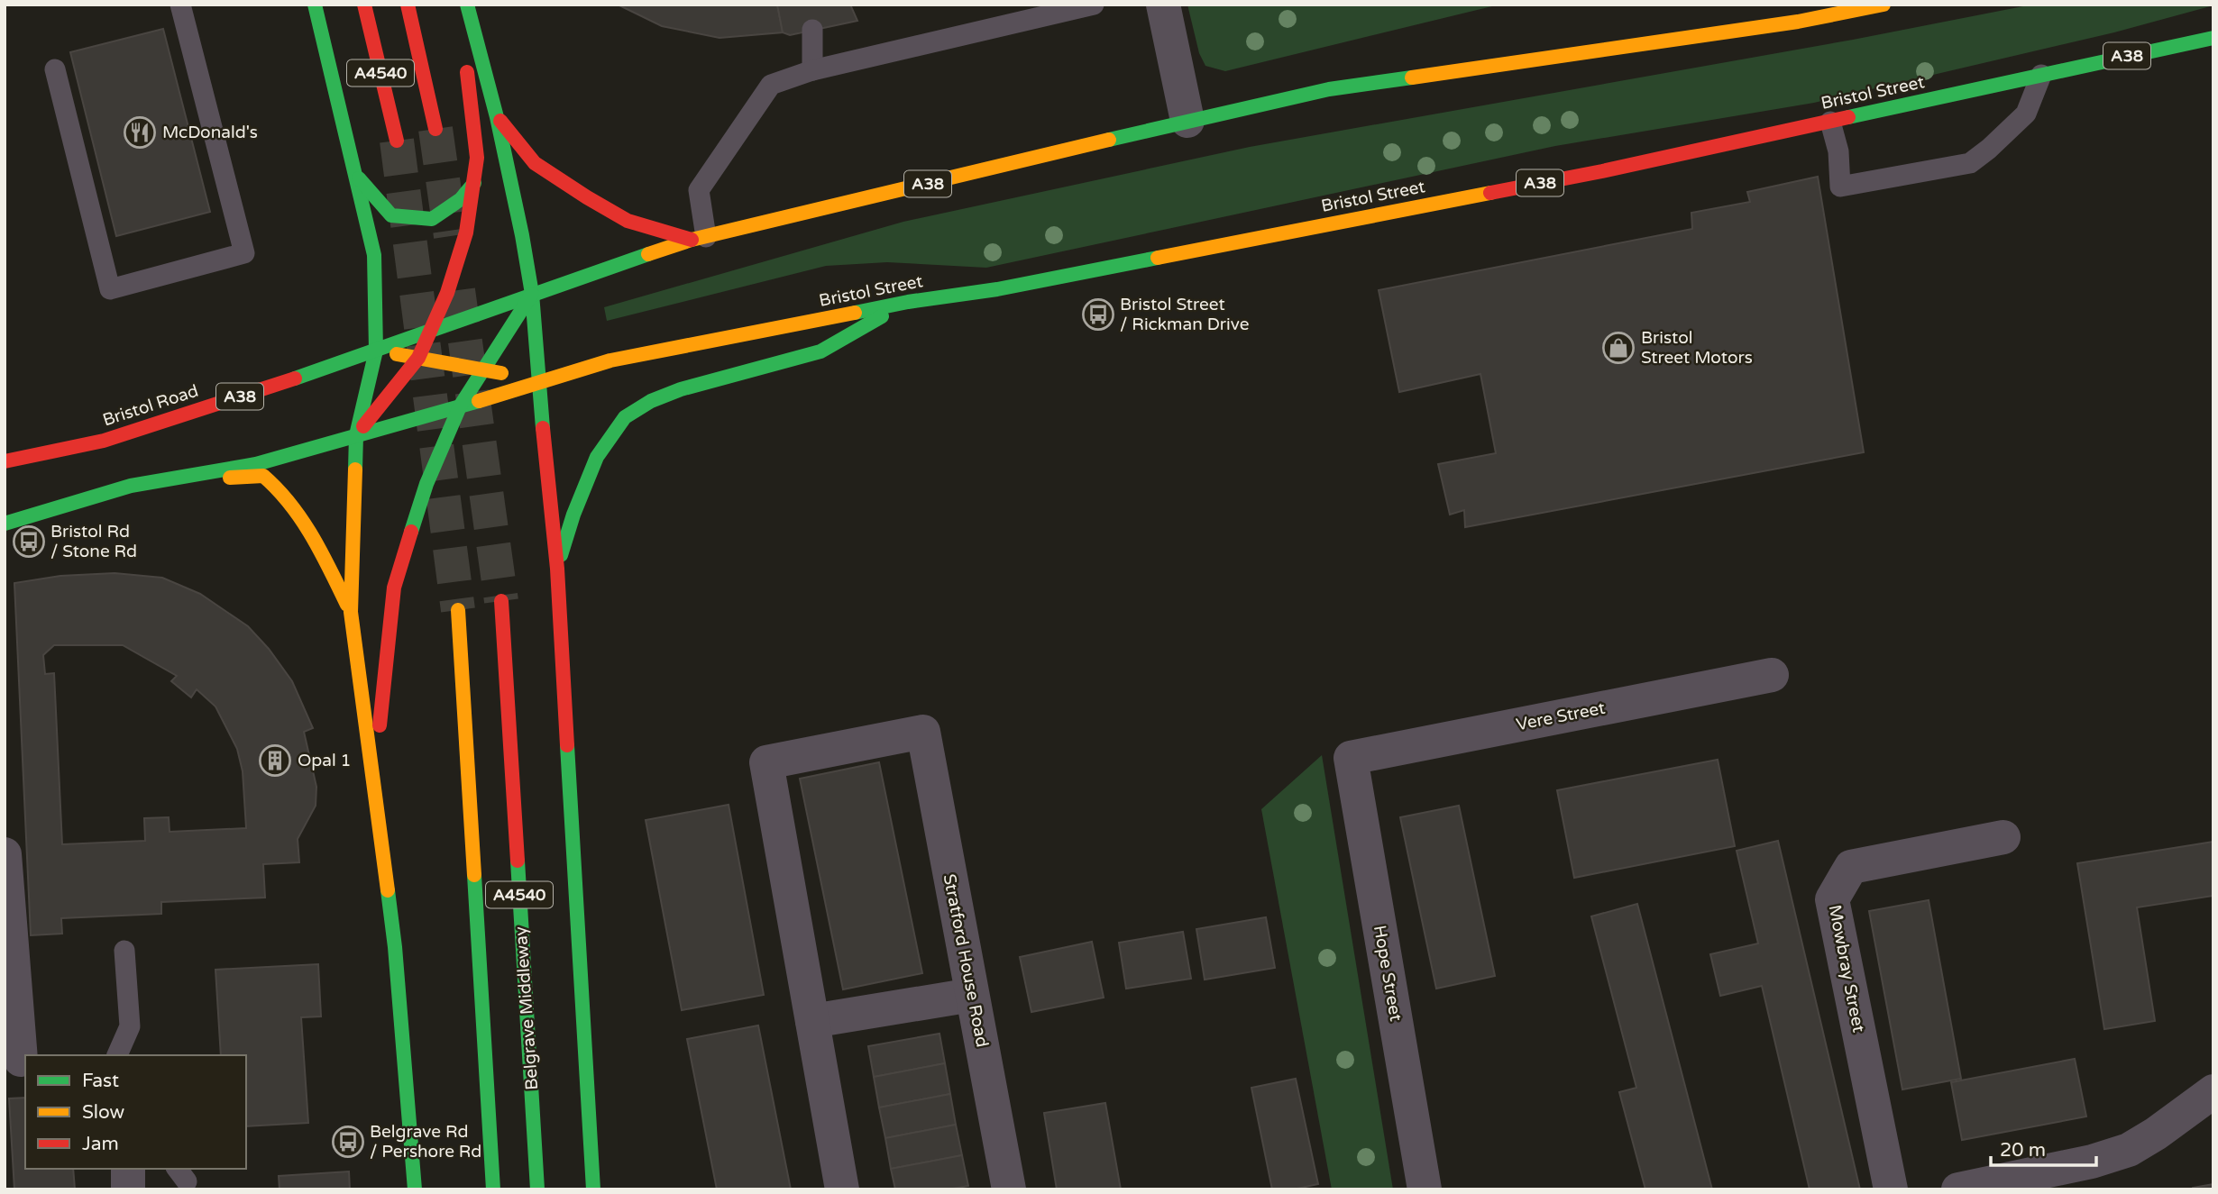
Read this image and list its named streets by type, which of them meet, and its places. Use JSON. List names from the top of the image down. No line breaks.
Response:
{"streets":{"highway":["A38","A4540","Bristol Street","Bristol Road","Belgrave Middleway"],"street":["Vere Street","Stratford House Road","Mowbray Street","Hope Street"]},"crossings":[["A38","Bristol Street"],["A38","Bristol Road"],["Vere Street","Hope Street"]],"places":{"restaurant":["McDonald's"],"bus stop":["Bristol Street / Rickman Drive","Bristol Rd / Stone Rd","Belgrave Rd / Pershore Rd"],"shop":["Bristol Street Motors"],"building":["Opal 1"]},"legend":["Fast","Slow","Jam"],"scale_bar":"20 m"}
